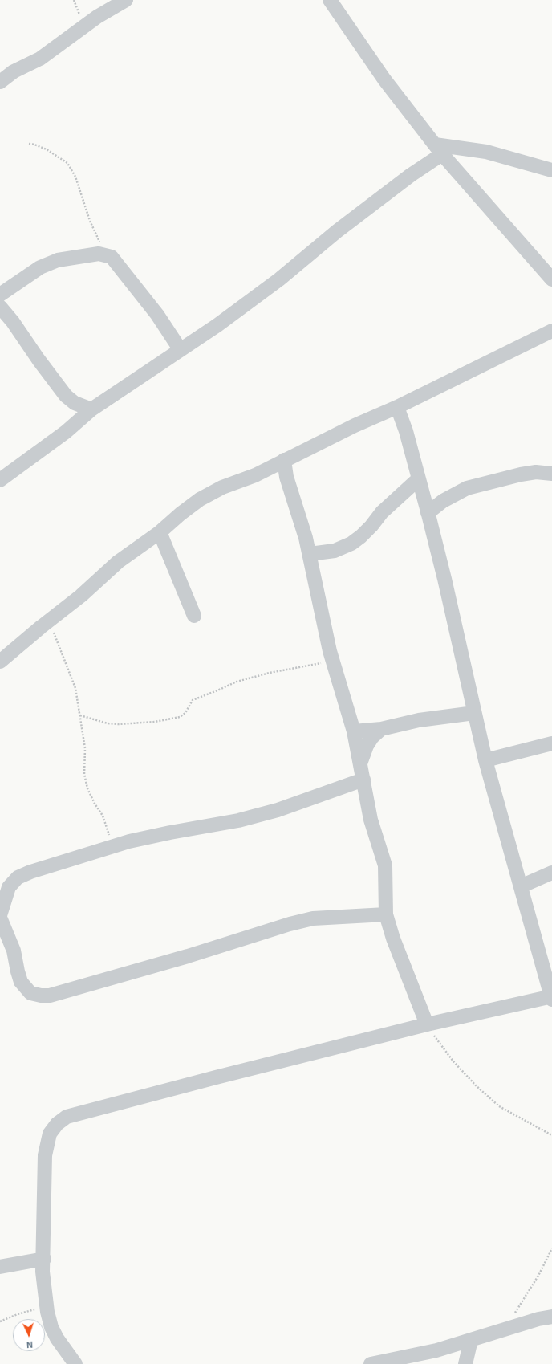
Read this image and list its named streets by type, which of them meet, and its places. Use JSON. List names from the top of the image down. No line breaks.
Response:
{"north":"bottom"}
